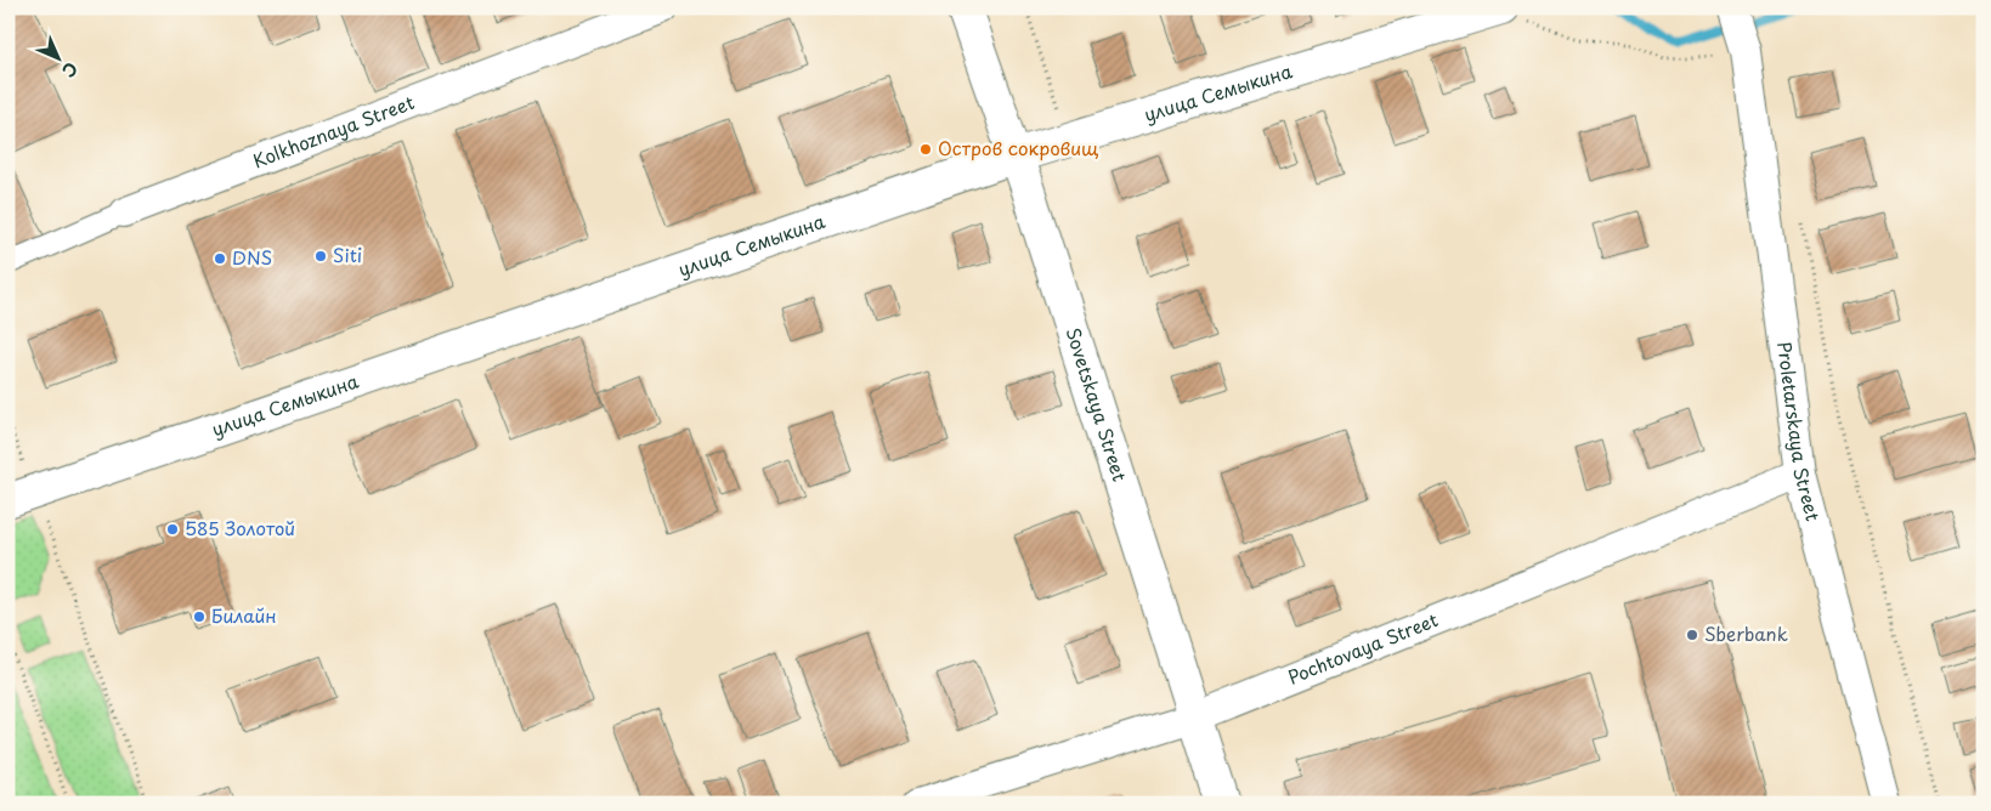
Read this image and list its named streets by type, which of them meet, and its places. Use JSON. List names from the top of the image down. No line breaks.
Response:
{"streets":{"main road":["улица Семыкина","Sovetskaya Street"],"street":["Kolkhoznaya Street","Proletarskaya Street","Pochtovaya Street"]},"crossings":[["улица Семыкина","Sovetskaya Street"],["Sovetskaya Street","Pochtovaya Street"],["Proletarskaya Street","Pochtovaya Street"]],"places":["Остров сокровищ","Siti","DNS","585 Золотой","Билайн","Sberbank"],"north":"bottom right"}
